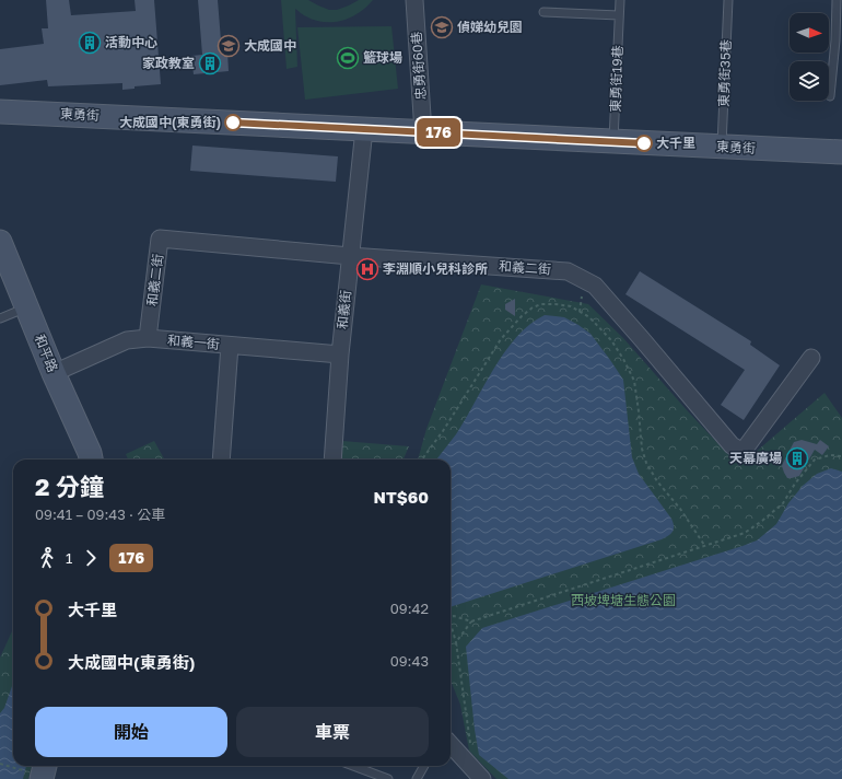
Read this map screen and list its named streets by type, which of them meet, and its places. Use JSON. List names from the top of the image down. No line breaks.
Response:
{"streets":{"street":["忠勇街60巷","東勇街","和義二街","和義街","和義一街","和平路"],"lane":["東勇街35巷","東勇街19巷"]},"crossings":[["忠勇街60巷","東勇街"],["東勇街35巷","東勇街"],["東勇街19巷","東勇街"],["東勇街","和義街"],["和義二街","和義街"],["和義二街","和義一街"],["和義街","和義一街"],["和義一街","和平路"]],"parks":["西坡埤塘生態公園"],"places":{"school or university":["偵娣幼兒園","大成國中"],"building":["活動中心","家政教室","天幕廣場"],"sports":["籃球場"],"other":["大成國中(東勇街)","大千里"],"hospital":["李淵順小兒科診所"]},"lines":["bus line 176"],"north":"right","page":{"on_map":"176","heading":["2 分鐘","09:41 – 09:43 · 公車","NT$60"],"legs":["1","176"],"list":[{"name":"大千里","value":"09:42"},{"name":"大成國中(東勇街)","value":"09:43"}],"buttons":["開始","車票"]}}
